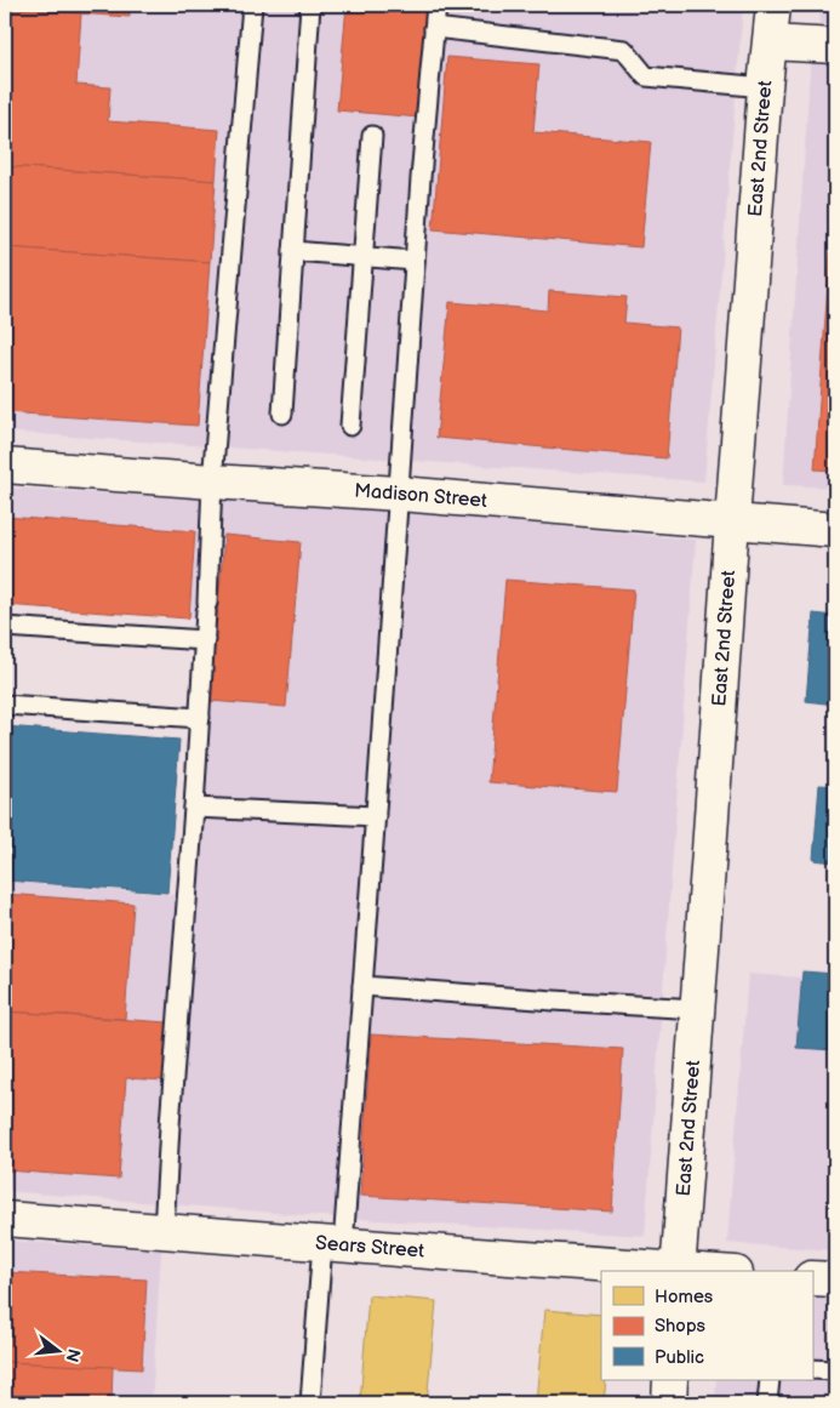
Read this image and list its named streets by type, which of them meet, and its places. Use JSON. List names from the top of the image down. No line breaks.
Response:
{"streets":{"street":["East 2nd Street","Madison Street","Sears Street"]},"crossings":[["East 2nd Street","Madison Street"],["East 2nd Street","Sears Street"]],"legend":["Homes","Shops","Public"],"north":"right"}
